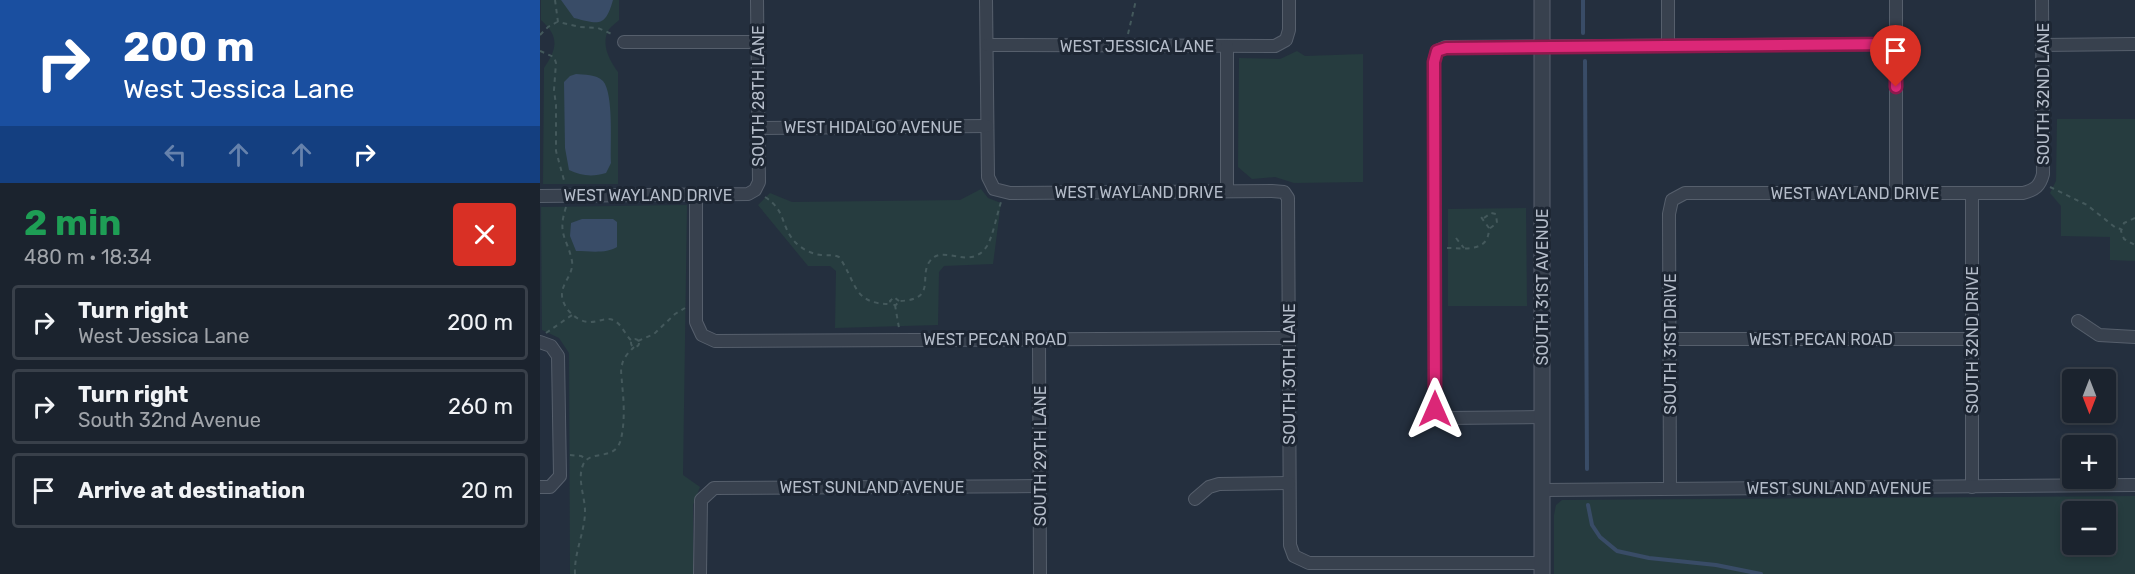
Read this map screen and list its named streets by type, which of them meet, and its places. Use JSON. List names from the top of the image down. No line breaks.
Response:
{"streets":{"street":["WEST JESSICA LANE","SOUTH 32ND LANE","SOUTH 28TH LANE","WEST HIDALGO AVENUE","WEST WAYLAND DRIVE","SOUTH 31ST AVENUE","WEST PECAN ROAD","SOUTH 32ND DRIVE","SOUTH 31ST DRIVE","SOUTH 30TH LANE","SOUTH 29TH LANE","WEST SUNLAND AVENUE"]},"crossings":[["SOUTH 32ND LANE","WEST WAYLAND DRIVE"],["SOUTH 28TH LANE","WEST HIDALGO AVENUE"],["SOUTH 28TH LANE","WEST WAYLAND DRIVE"],["WEST WAYLAND DRIVE","SOUTH 32ND DRIVE"],["WEST WAYLAND DRIVE","SOUTH 31ST DRIVE"],["WEST WAYLAND DRIVE","SOUTH 30TH LANE"],["SOUTH 31ST AVENUE","SOUTH 30TH LANE"],["SOUTH 31ST AVENUE","WEST SUNLAND AVENUE"],["WEST PECAN ROAD","SOUTH 32ND DRIVE"],["WEST PECAN ROAD","SOUTH 31ST DRIVE"],["WEST PECAN ROAD","SOUTH 30TH LANE"],["WEST PECAN ROAD","SOUTH 29TH LANE"],["SOUTH 32ND DRIVE","WEST SUNLAND AVENUE"],["SOUTH 31ST DRIVE","WEST SUNLAND AVENUE"],["SOUTH 29TH LANE","WEST SUNLAND AVENUE"]],"north":"bottom","page":{"turn":["200 m","West Jessica Lane"],"heading":["2 min","480 m · 18:34"],"list":[{"name":"Turn right","note":"West Jessica Lane","value":"200 m"},{"name":"Turn right","note":"South 32nd Avenue","value":"260 m"},{"name":"Arrive at destination","value":"20 m"}],"map_buttons":["+","−"]}}
